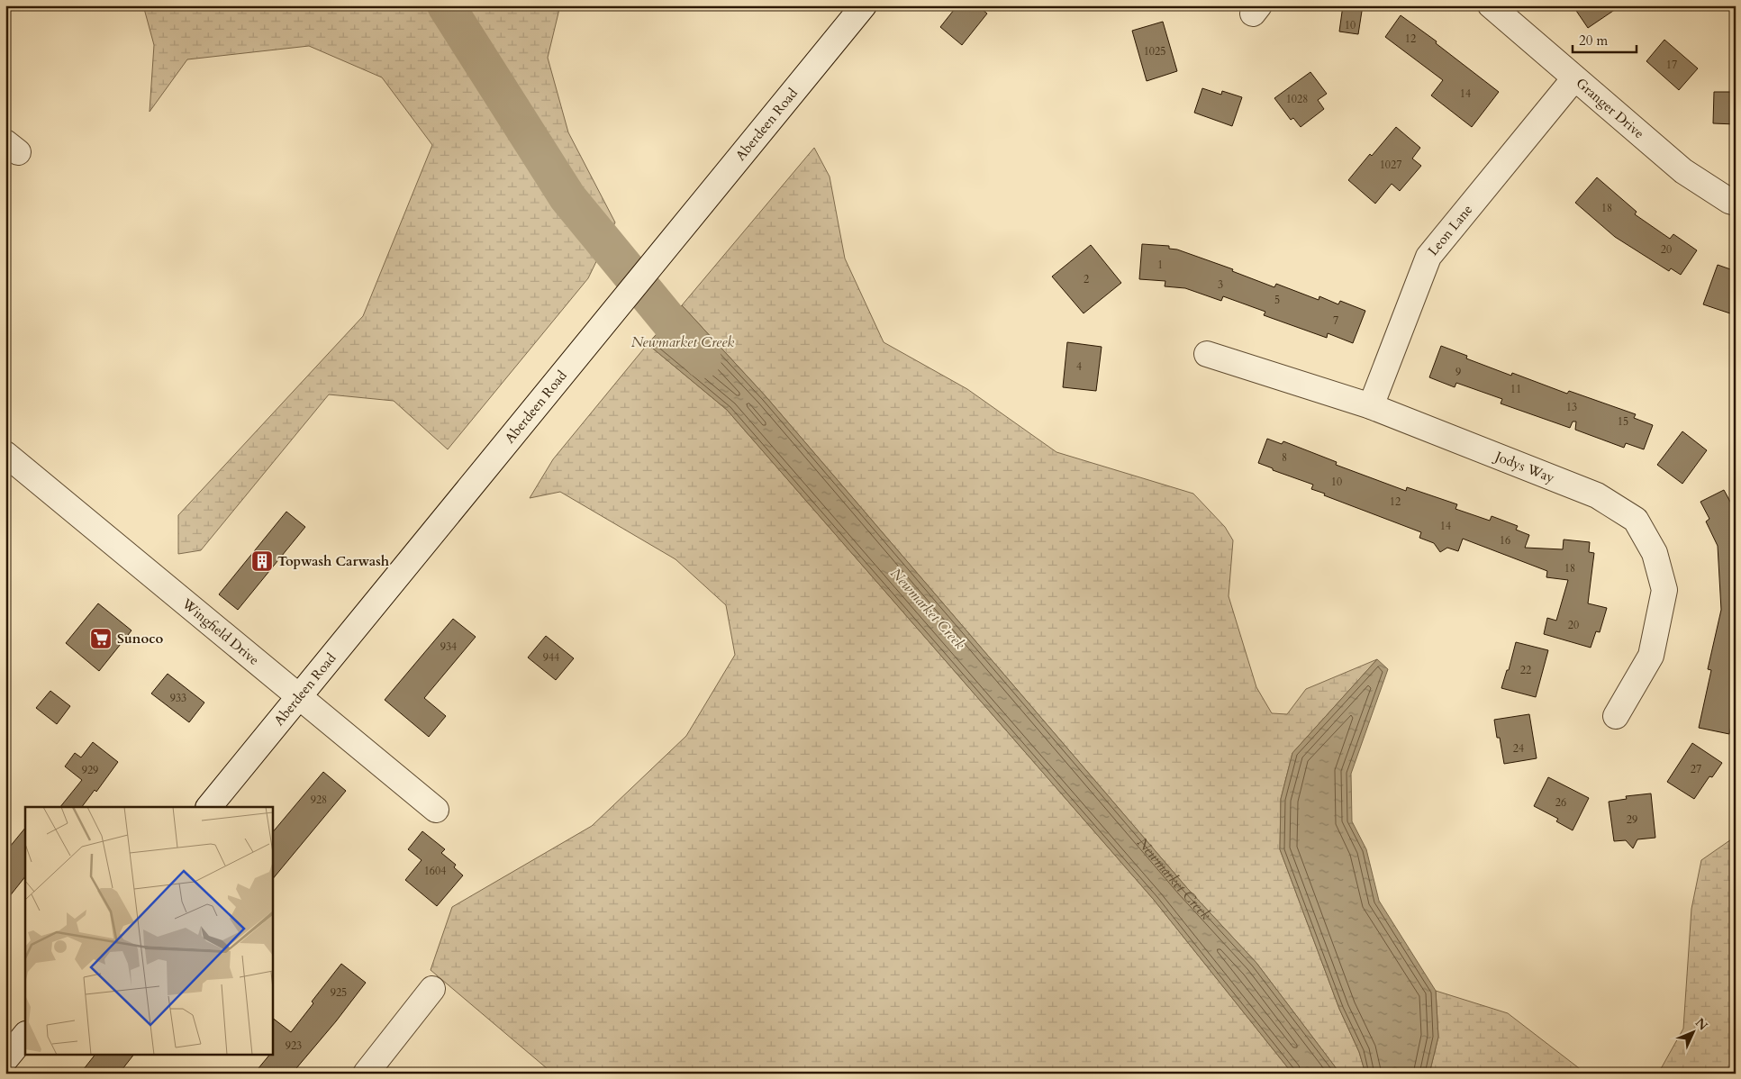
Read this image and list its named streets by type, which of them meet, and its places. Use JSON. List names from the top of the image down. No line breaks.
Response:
{"streets":{"street":["Granger Drive","Aberdeen Road","Leon Lane","Jodys Way","Wingfield Drive"]},"crossings":[["Granger Drive","Leon Lane"],["Aberdeen Road","Wingfield Drive"],["Leon Lane","Jodys Way"]],"water":["Newmarket Creek"],"places":{"building":["Topwash Carwash"],"supermarket":["Sunoco"]},"house_numbers":["10","12","1025","17","14","1028","1027","18","20","1","2","3","5","7","4","9","11","13","15","8","10","12","14","16","18","20","934","944","22","933","24","27","929","928","26","29","1604","925","923"],"scale_bar":"20 m","north":"top right"}
